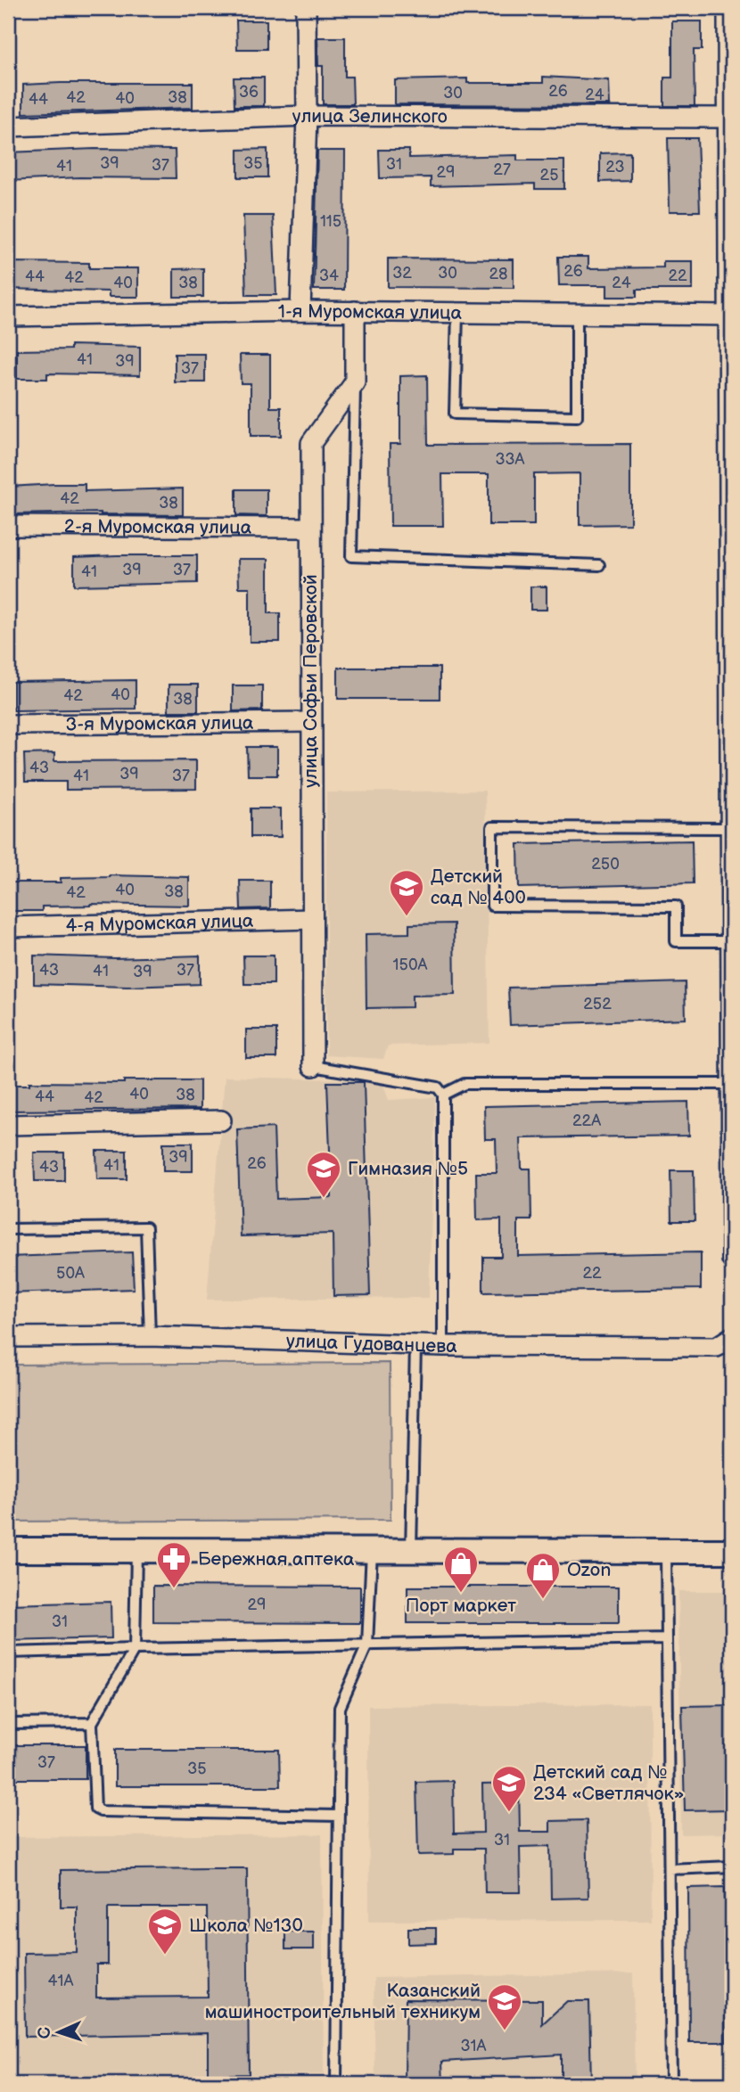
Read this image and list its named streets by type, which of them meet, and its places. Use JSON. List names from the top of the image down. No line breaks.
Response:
{"streets":{"street":["улица Зелинского","1-я Муромская улица","2-я Муромская улица","улица Софьи Перовской","3-я Муромская улица","4-я Муромская улица","улица Гудованцева"]},"crossings":[["2-я Муромская улица","улица Софьи Перовской"],["улица Софьи Перовской","3-я Муромская улица"],["улица Софьи Перовской","4-я Муромская улица"]],"places":{"school or university":["Детский сад № 400","Гимназия №5","Детский сад № 234 «Светлячок»","Школа №130","Казанский машиностроительный техникум"],"pharmacy":["Бережная аптека"],"shop":["Порт маркет","Ozon"]},"house_numbers":["26","36","30","24","42","38","40","44","39","35","31","37","41","23","27","29","25","115","26","32","30","28","34","22","44","42","40","38","24","41","39","37","33А","42","38","39","37","41","40","42","38","43","39","41","37","250","40","38","42","150А","43","37","41","39","252","40","38","44","42","22А","39","26","41","43","50А","22","29","31","37","35","31","41А","31А"],"north":"left"}
